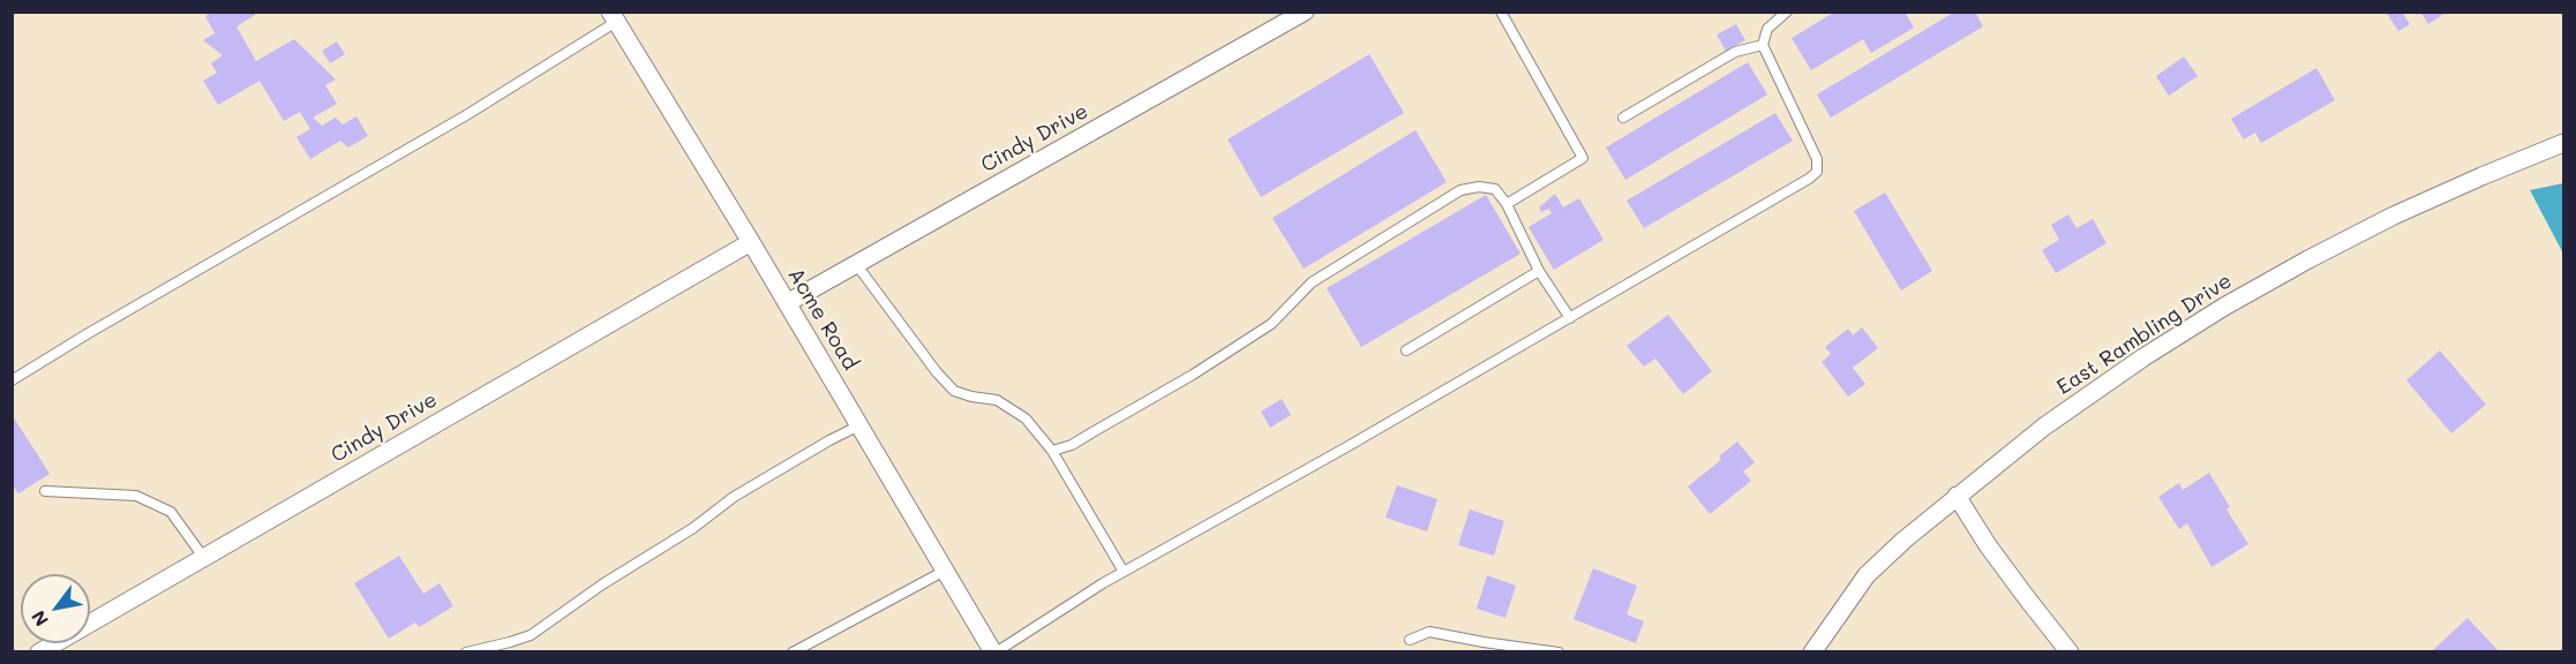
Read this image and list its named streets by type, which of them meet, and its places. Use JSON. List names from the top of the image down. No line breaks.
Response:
{"streets":{"street":["Cindy Drive","Acme Road","East Rambling Drive"]},"crossings":[["Cindy Drive","Acme Road"]],"north":"bottom left"}
